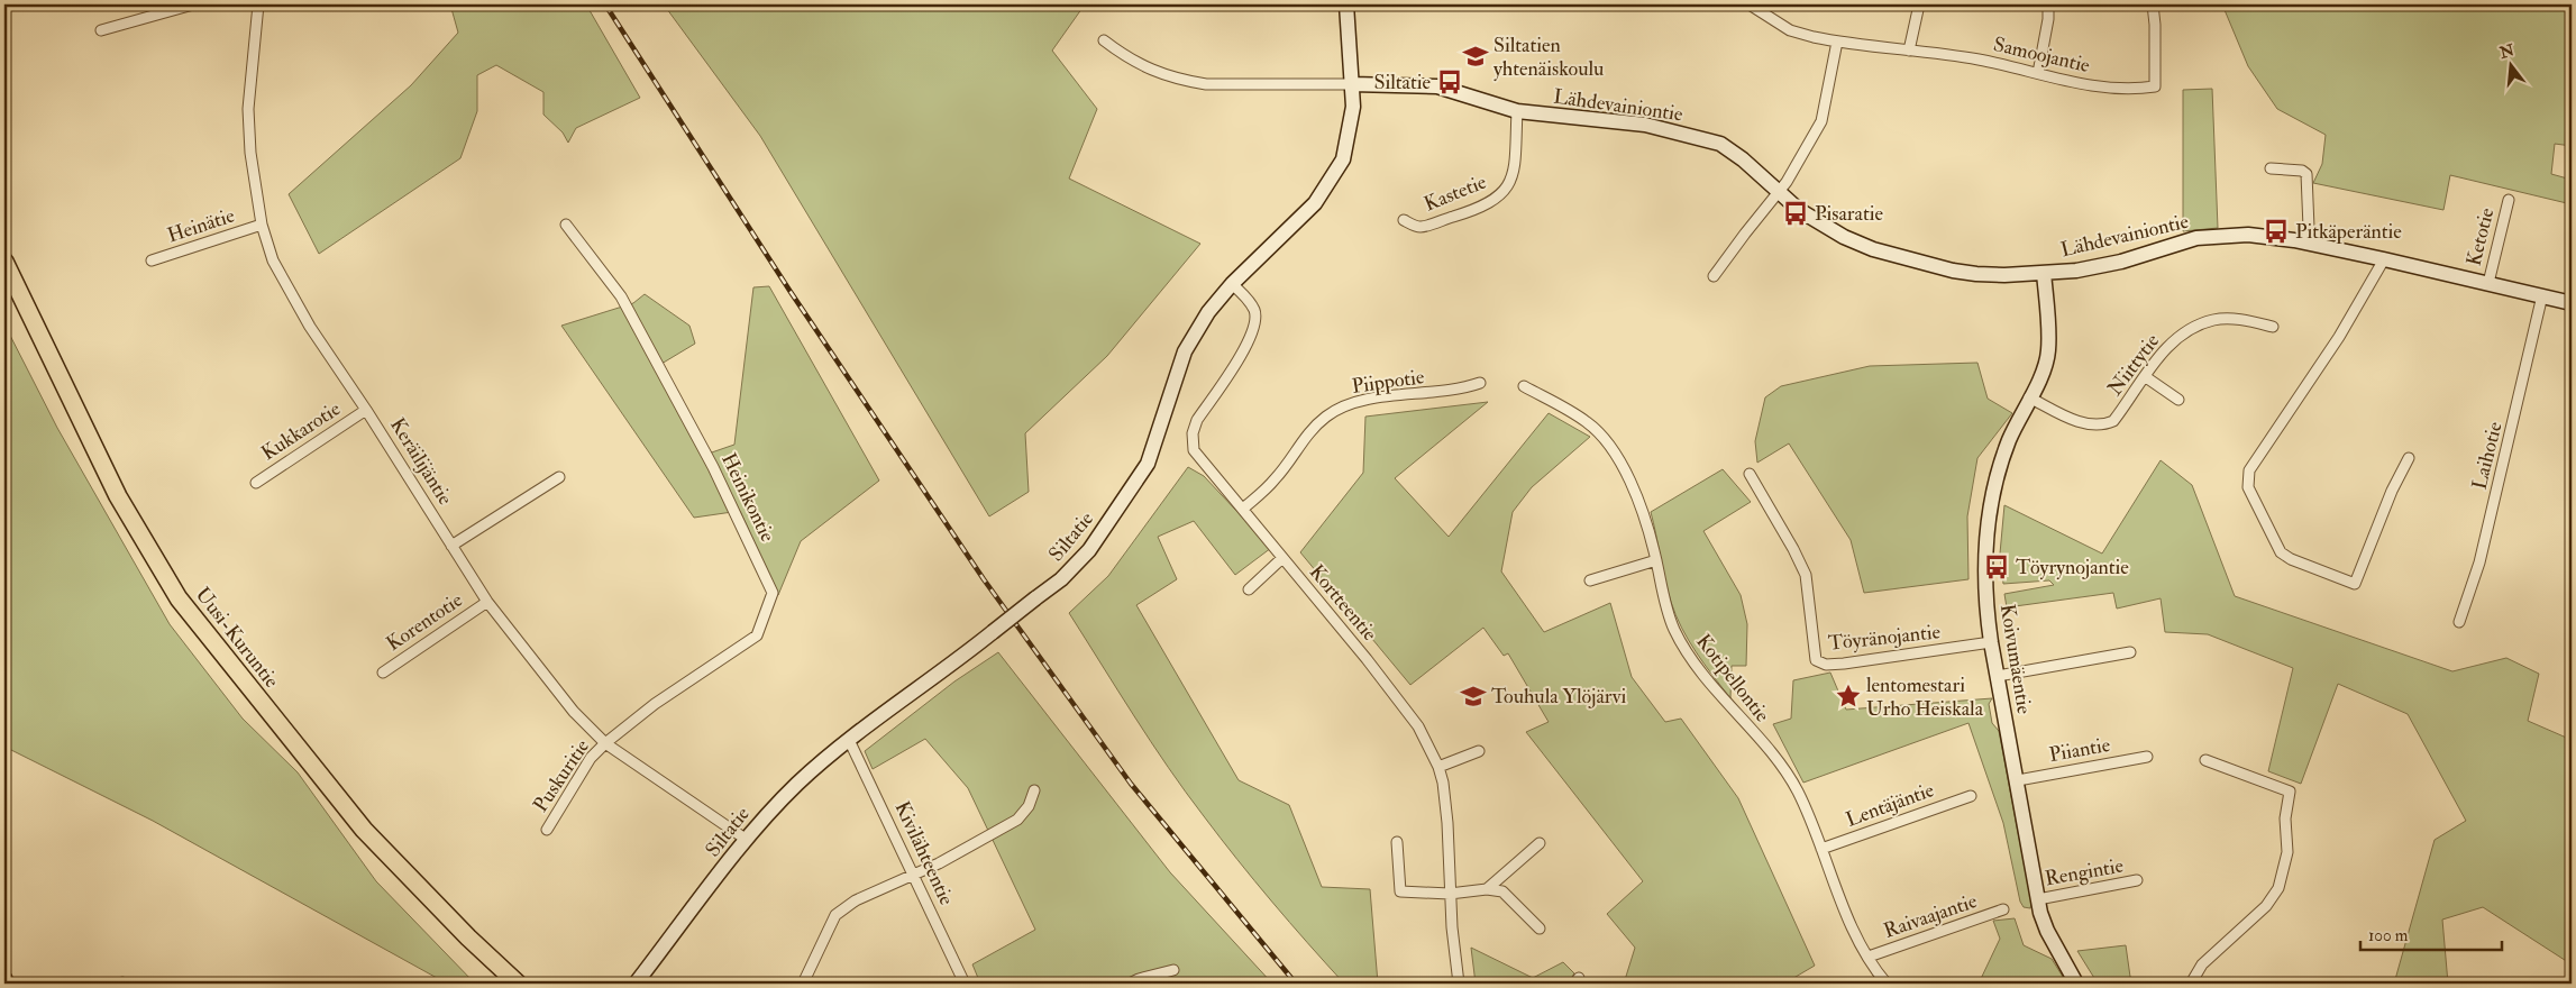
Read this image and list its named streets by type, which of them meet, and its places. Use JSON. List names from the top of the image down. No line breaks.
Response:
{"streets":{"main road":["Uusi-Kuruntie"],"street":["Samoojantie","Lähdevainiontie","Kastetie","Heinätie","Ketotie","Niittytie","Piippotie","Kukkarotie","Laihotie","Keräilijäntie","Heinikontie","Siltatie","Kortteentie","Korentotie","Töyränojantie","Koivumäentie","Kotipellontie","Piiantie","Puskuritie","Lentäjäntie","Kivilähteentie","Rengintie","Raivaajantie"]},"crossings":[["Lähdevainiontie","Kastetie"],["Lähdevainiontie","Ketotie"],["Lähdevainiontie","Laihotie"],["Lähdevainiontie","Siltatie"],["Lähdevainiontie","Koivumäentie"],["Heinätie","Keräilijäntie"],["Niittytie","Koivumäentie"],["Piippotie","Kortteentie"],["Kukkarotie","Keräilijäntie"],["Keräilijäntie","Heinikontie"],["Keräilijäntie","Siltatie"],["Keräilijäntie","Korentotie"],["Keräilijäntie","Puskuritie"],["Heinikontie","Puskuritie"],["Siltatie","Kortteentie"],["Siltatie","Kivilähteentie"],["Töyränojantie","Koivumäentie"],["Koivumäentie","Piiantie"],["Koivumäentie","Rengintie"],["Kotipellontie","Lentäjäntie"],["Kotipellontie","Raivaajantie"]],"places":{"school or university":["Siltatien yhtenäiskoulu","Touhula Ylöjärvi"],"bus stop":["Siltatie","Pisaratie","Pitkäperäntie","Töyrynojantie"],"place":["lentomestari Urho Heiskala"]},"scale_bar":"100 m","north":"top"}
